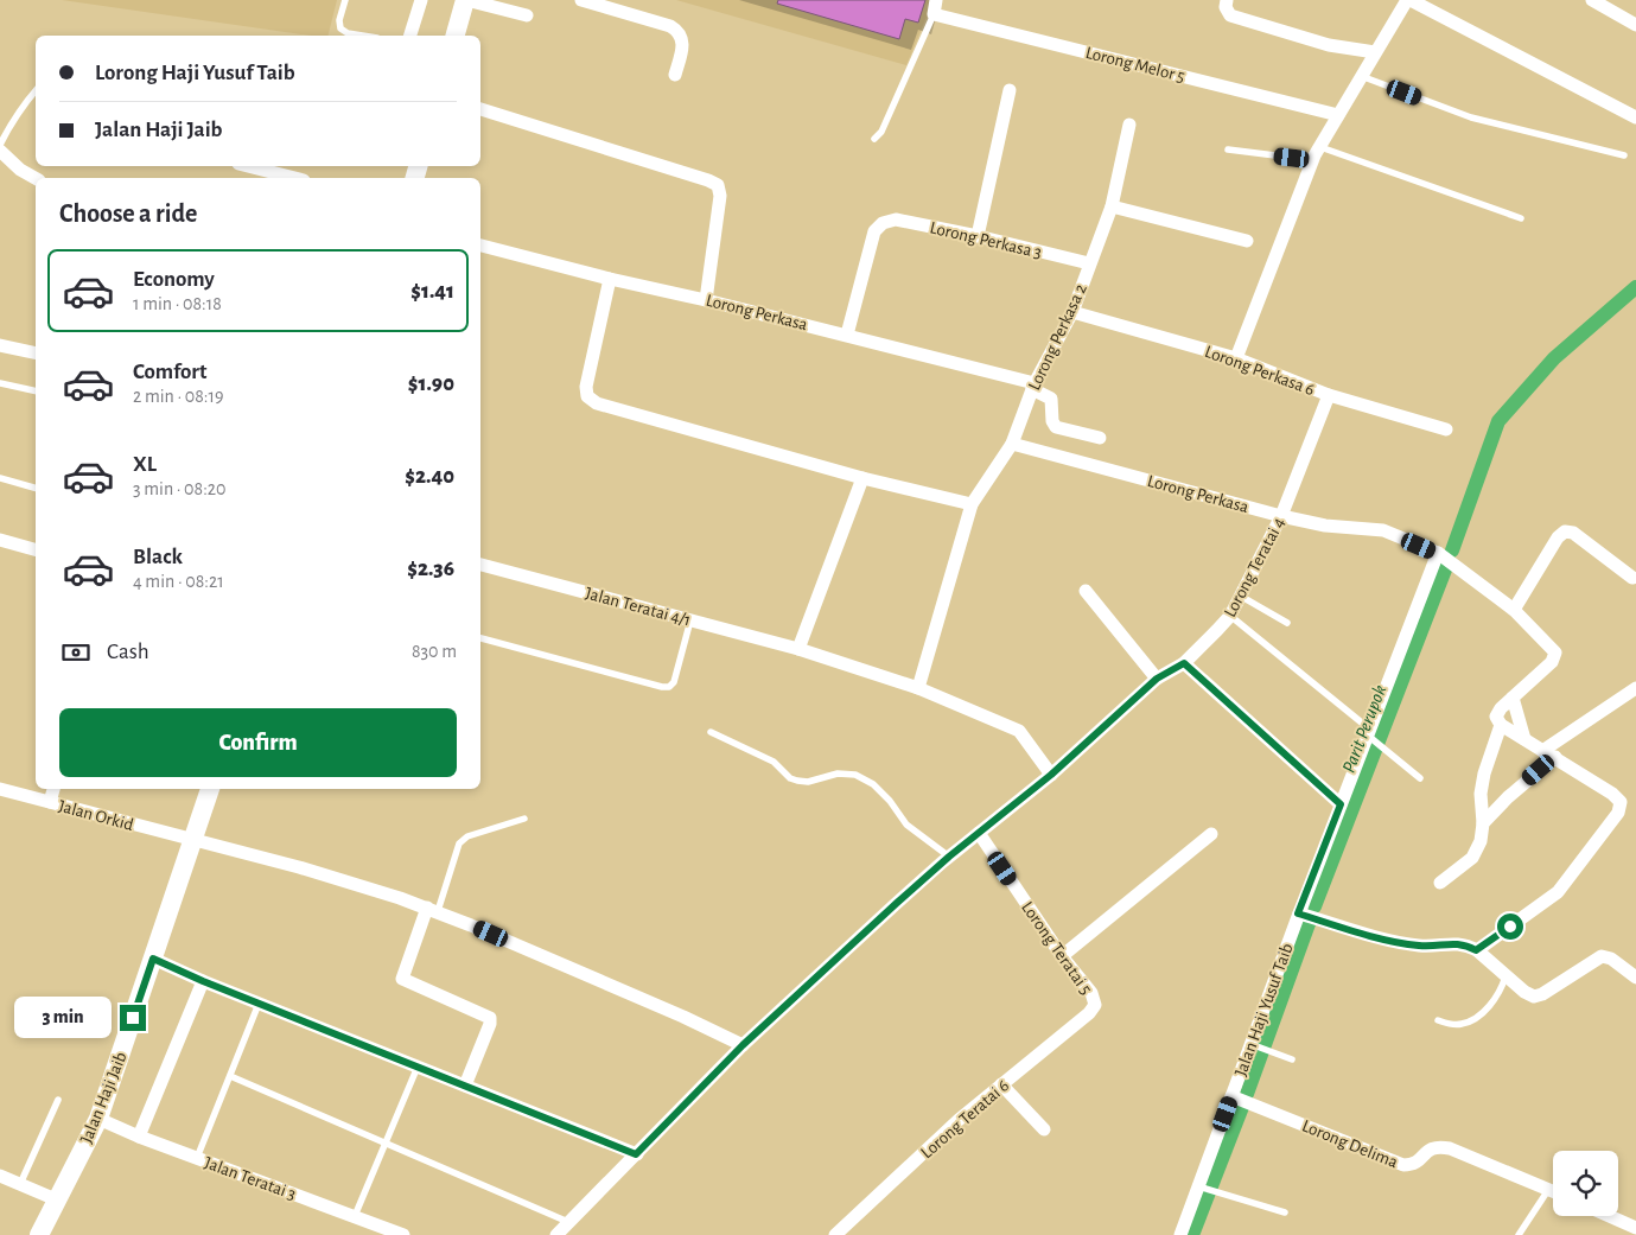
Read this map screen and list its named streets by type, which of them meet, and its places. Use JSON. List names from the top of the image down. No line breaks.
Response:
{"streets":{"street":["Lorong Melor 5","Lorong Perkasa 3","Lorong Perkasa","Lorong Perkasa 2","Lorong Perkasa 6","Lorong Teratai 4","Jalan Teratai 4/1","Jalan Orkid","Lorong Teratai 5","Jalan Haji Yusuf Taib","Jalan Haji Jaib","Lorong Teratai 6","Lorong Delima","Jalan Teratai 3"]},"crossings":[["Lorong Perkasa 3","Lorong Perkasa"],["Lorong Perkasa 3","Lorong Perkasa 2"],["Lorong Perkasa","Lorong Perkasa 2"],["Lorong Perkasa","Lorong Teratai 4"],["Lorong Perkasa","Jalan Haji Yusuf Taib"],["Lorong Perkasa 2","Lorong Perkasa 6"],["Lorong Perkasa 2","Jalan Teratai 4/1"],["Lorong Perkasa 6","Lorong Teratai 4"],["Lorong Teratai 4","Jalan Teratai 4/1"],["Lorong Teratai 4","Jalan Orkid"],["Lorong Teratai 4","Lorong Teratai 5"],["Jalan Orkid","Jalan Haji Jaib"],["Lorong Teratai 5","Lorong Teratai 6"],["Jalan Haji Yusuf Taib","Lorong Delima"],["Jalan Haji Jaib","Jalan Teratai 3"]],"water":["Parit Perupok"],"page":{"banner":["Lorong Haji Yusuf Taib","Jalan Haji Jaib"],"heading":"Choose a ride","list":[{"name":"Economy","note":"1 min · 08:18","value":"$1.41"},{"name":"Comfort","note":"2 min · 08:19","value":"$1.90"},{"name":"XL","note":"3 min · 08:20","value":"$2.40"},{"name":"Black","note":"4 min · 08:21","value":"$2.36"}],"pay":["Cash","830 m"],"buttons":"Confirm","bubble":"3 min"}}
